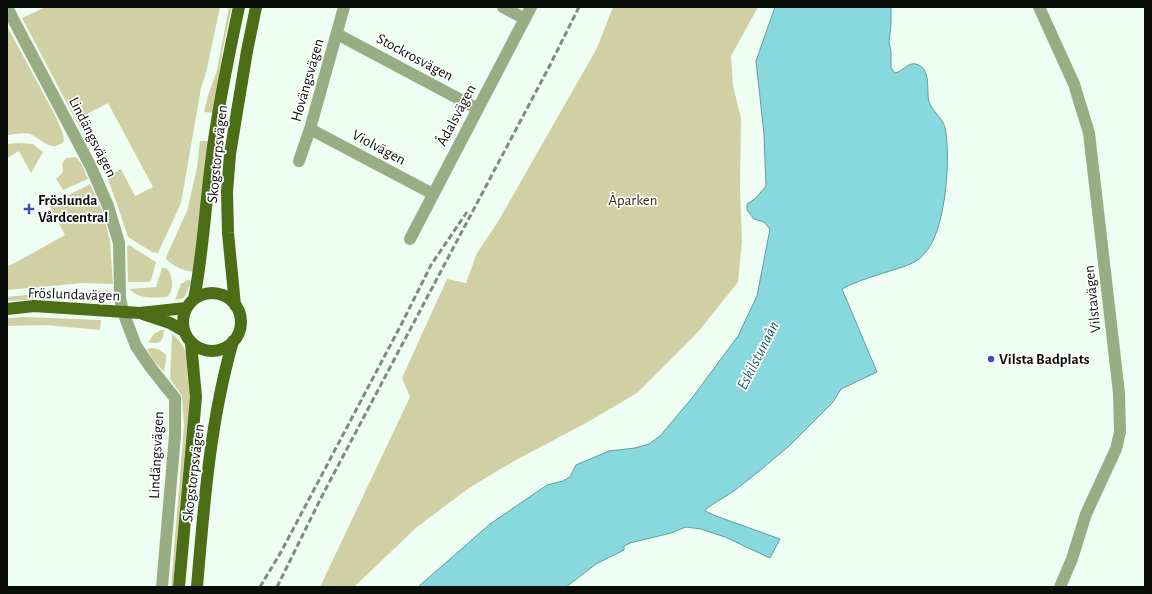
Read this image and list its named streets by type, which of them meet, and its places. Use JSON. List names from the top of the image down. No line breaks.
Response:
{"streets":{"main road":["Skogstorpsvägen","Fröslundavägen"],"street":["Stockrosvägen","Hovängsvägen","Ådalsvägen","Lindängsvägen","Violvägen","Vilstavägen"]},"crossings":[["Stockrosvägen","Hovängsvägen"],["Stockrosvägen","Ådalsvägen"],["Hovängsvägen","Violvägen"],["Ådalsvägen","Violvägen"],["Lindängsvägen","Fröslundavägen"],["Skogstorpsvägen","Fröslundavägen"]],"water":["Eskilstunaån"],"parks":["Åparken"],"places":{"health":["Fröslunda Vårdcentral"],"other":["Vilsta Badplats"]}}
